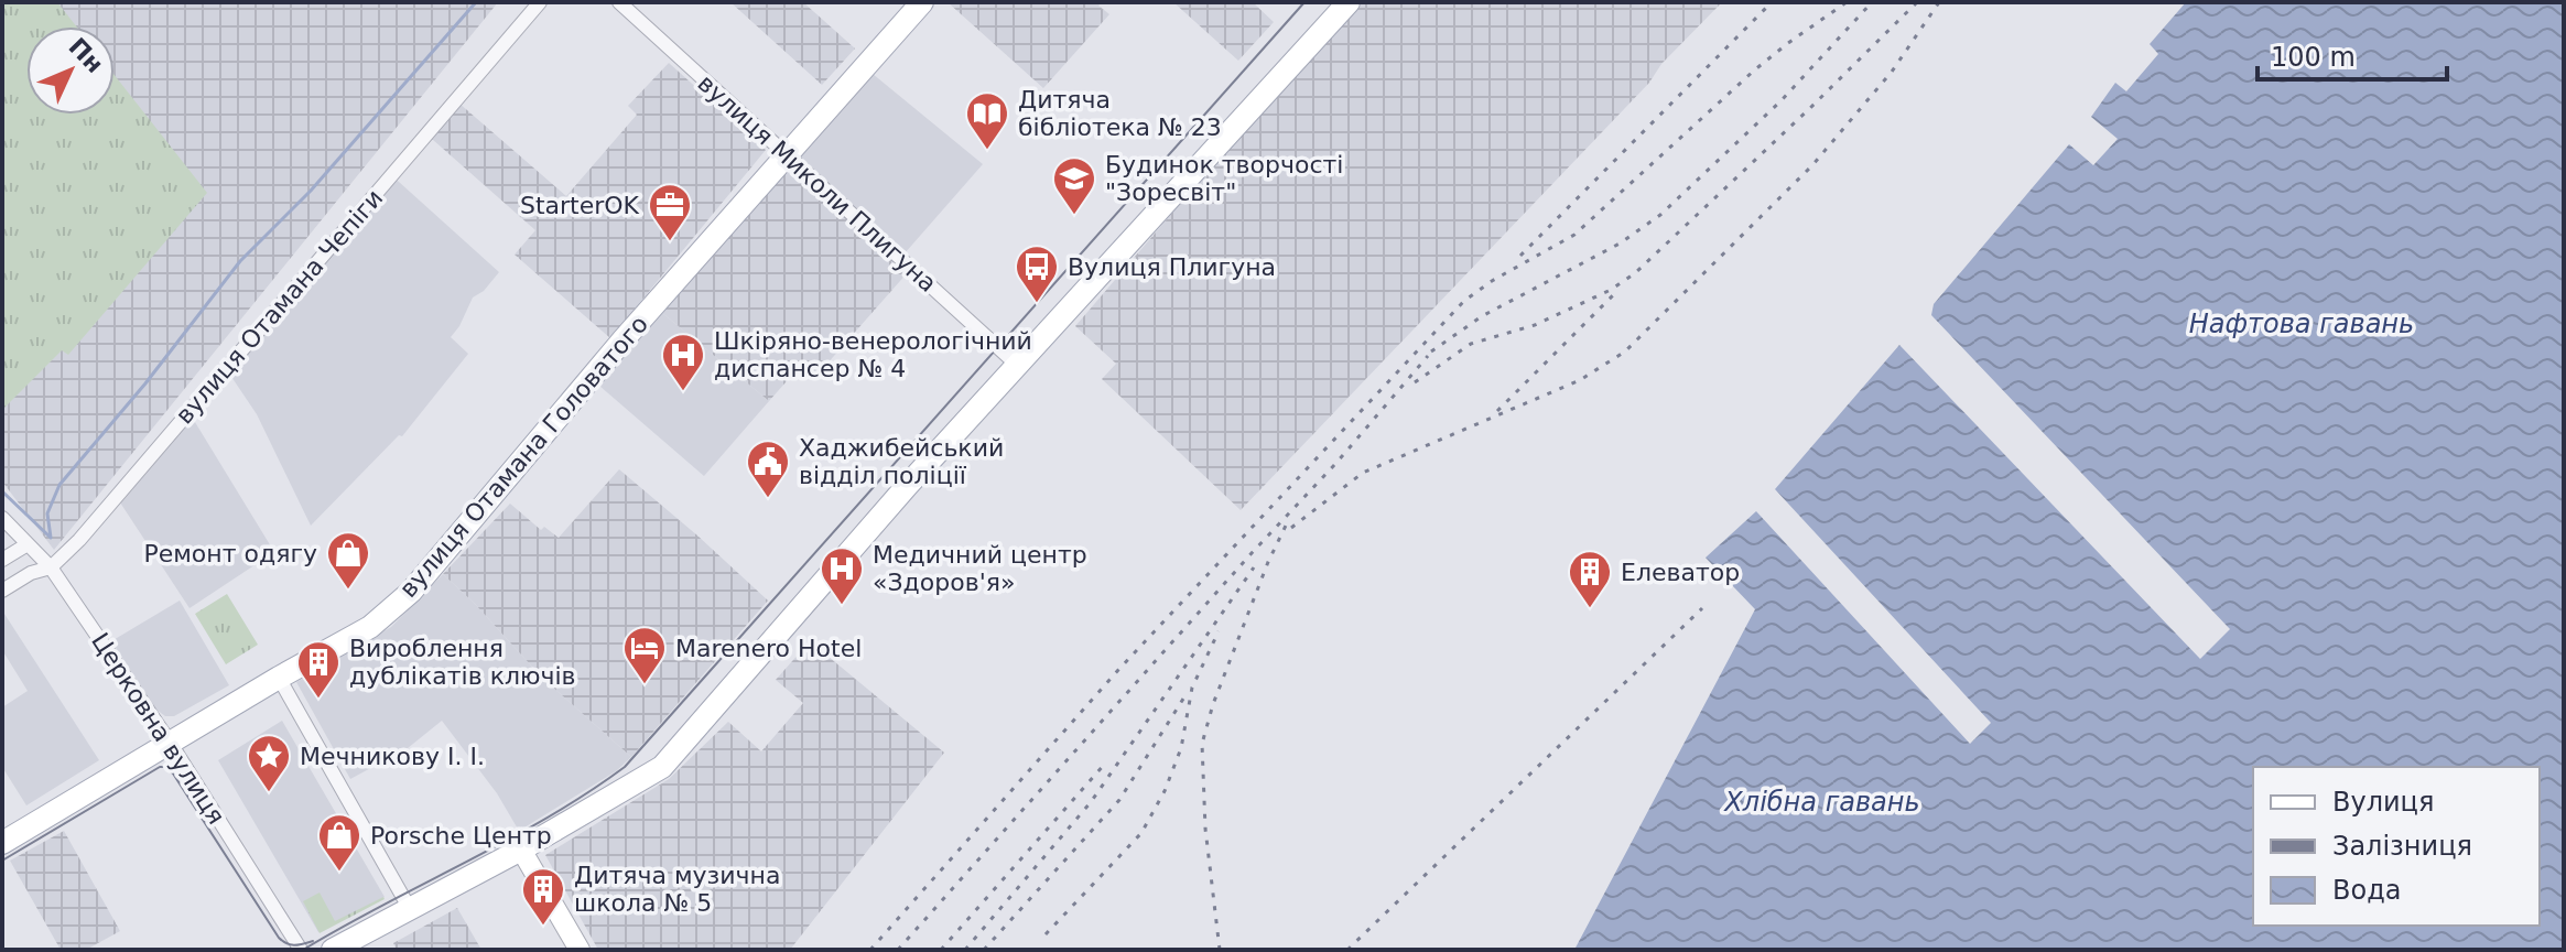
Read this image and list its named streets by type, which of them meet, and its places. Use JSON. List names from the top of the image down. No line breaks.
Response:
{"streets":{"main road":["вулиця Отамана Головатого"],"street":["вулиця Миколи Плигуна","вулиця Отамана Чепіги","Церковна вулиця"]},"crossings":[["вулиця Миколи Плигуна","вулиця Отамана Головатого"],["вулиця Отамана Чепіги","Церковна вулиця"],["вулиця Отамана Головатого","Церковна вулиця"]],"water":["Нафтова гавань","Хлібна гавань"],"places":{"library":["Дитяча бібліотека № 23"],"school or university":["Будинок творчості \"Зоресвіт\""],"office":["StarterOK"],"bus stop":["Вулиця Плигуна"],"hospital":["Шкіряно-венерологічний диспансер № 4","Медичний центр «Здоров'я»"],"public building":["Хаджибейський відділ поліції"],"shop":["Ремонт одягу","Porsche Центр"],"building":["Елеватор","Вироблення дублікатів ключів","Дитяча музична школа № 5"],"hotel":["Marenero Hotel"],"place":["Мечникову І. І."]},"legend":["Вулиця","Залізниця","Вода"],"scale_bar":"100 m","north":"top right"}
